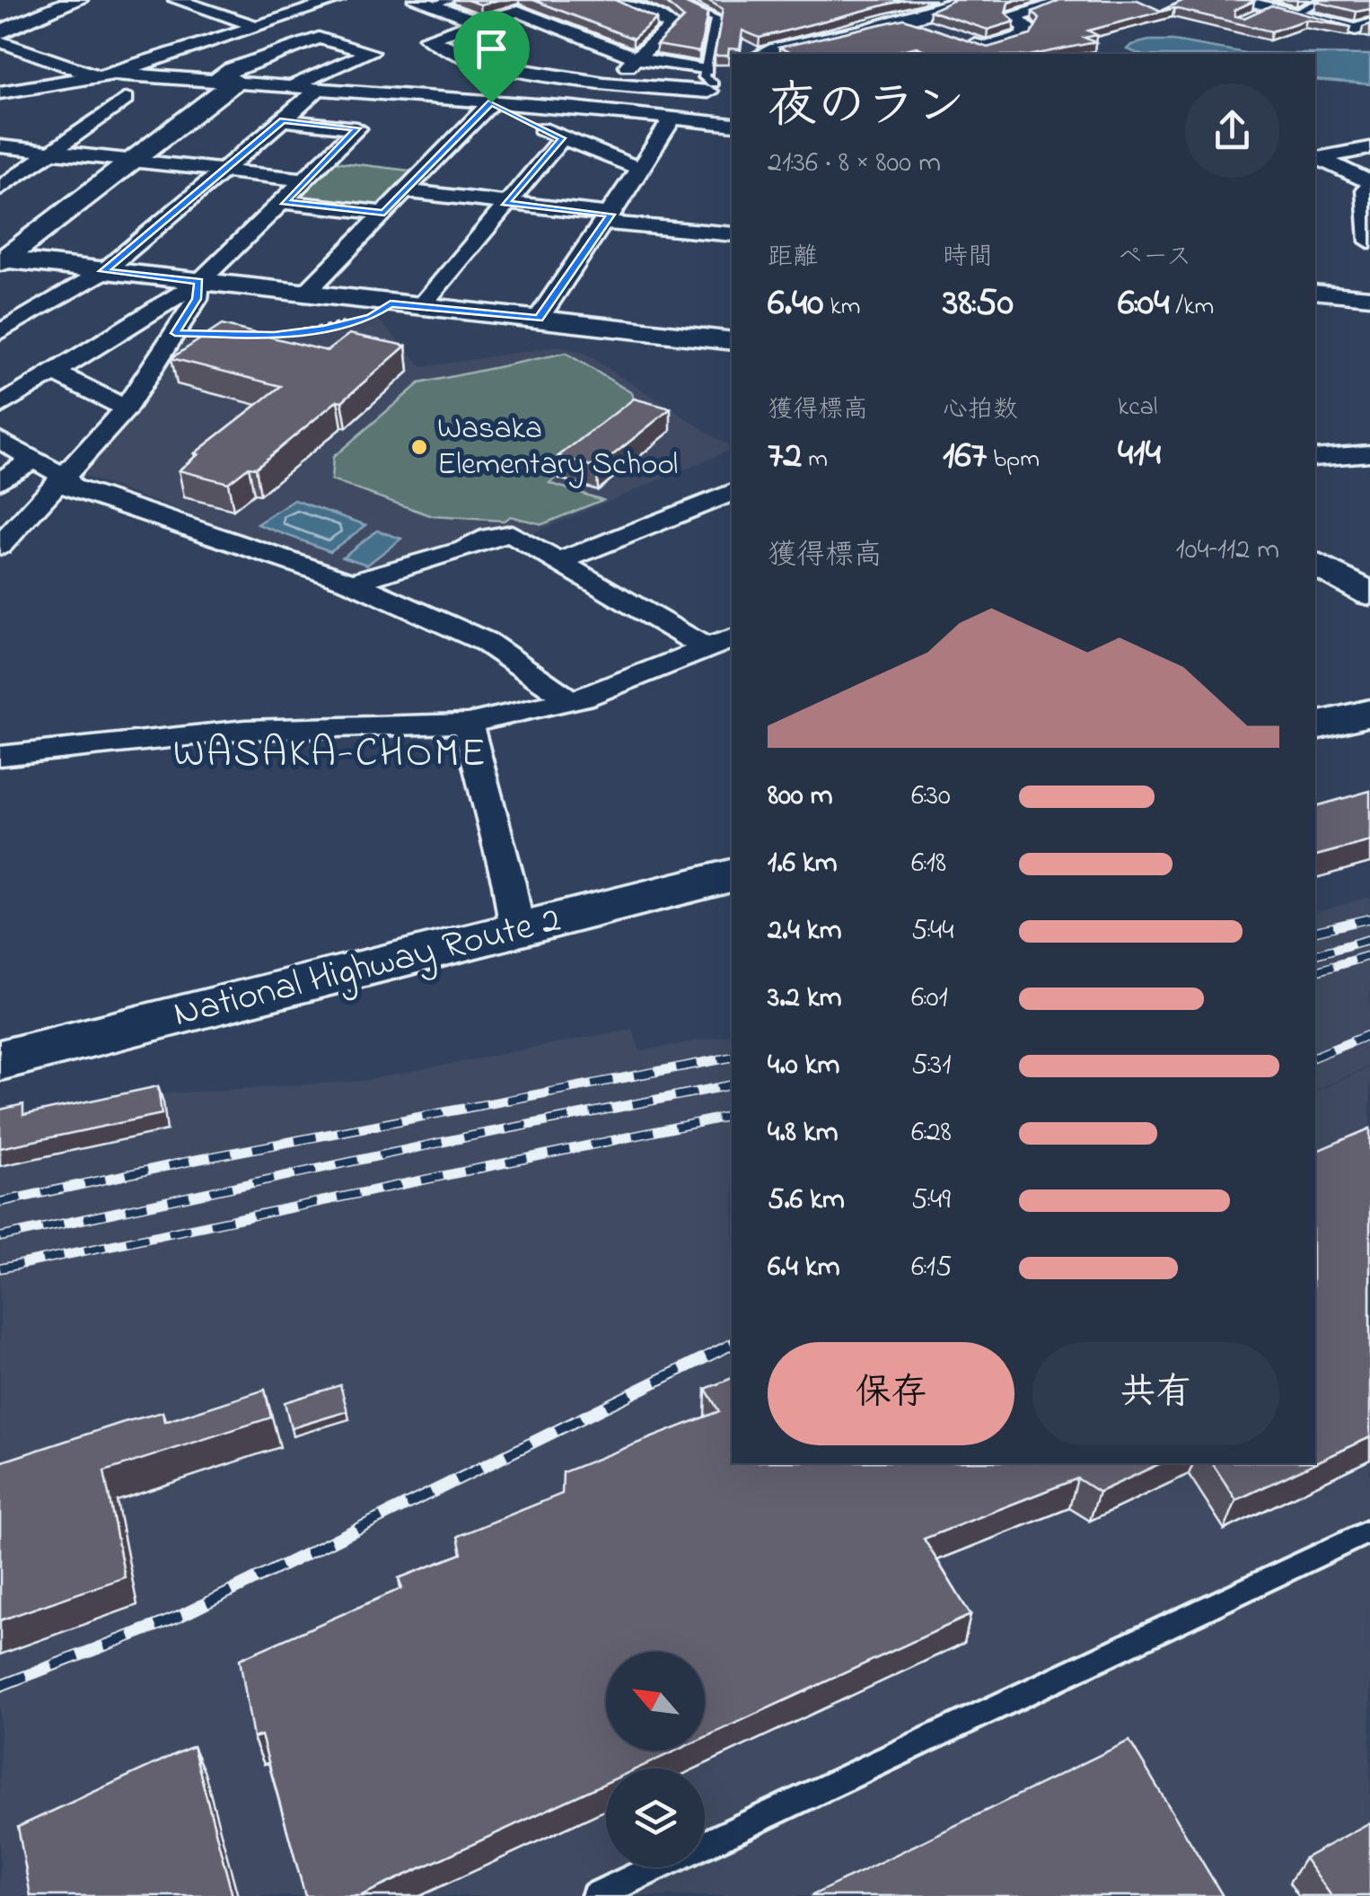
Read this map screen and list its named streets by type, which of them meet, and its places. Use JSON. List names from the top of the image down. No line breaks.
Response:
{"streets":{"highway":["National Highway Route 2"]},"districts":["WASAKA-CHOME"],"places":["Wasaka Elementary School"],"north":"top left","page":{"heading":["夜のラン","21:36 · 8 × 800 m"],"stats":[["距離","6.40 km"],["時間","38:50"],["ペース","6:04 /km"],["獲得標高","72 m"],["心拍数","167 bpm"],["kcal","414"]],"chart":["獲得標高","104–112 m"],"list":[{"name":"800 m","note":"6:30"},{"name":"1.6 km","note":"6:18"},{"name":"2.4 km","note":"5:44"},{"name":"3.2 km","note":"6:01"},{"name":"4.0 km","note":"5:31"},{"name":"4.8 km","note":"6:28"},{"name":"5.6 km","note":"5:49"},{"name":"6.4 km","note":"6:15"}],"buttons":["保存","共有"]}}
